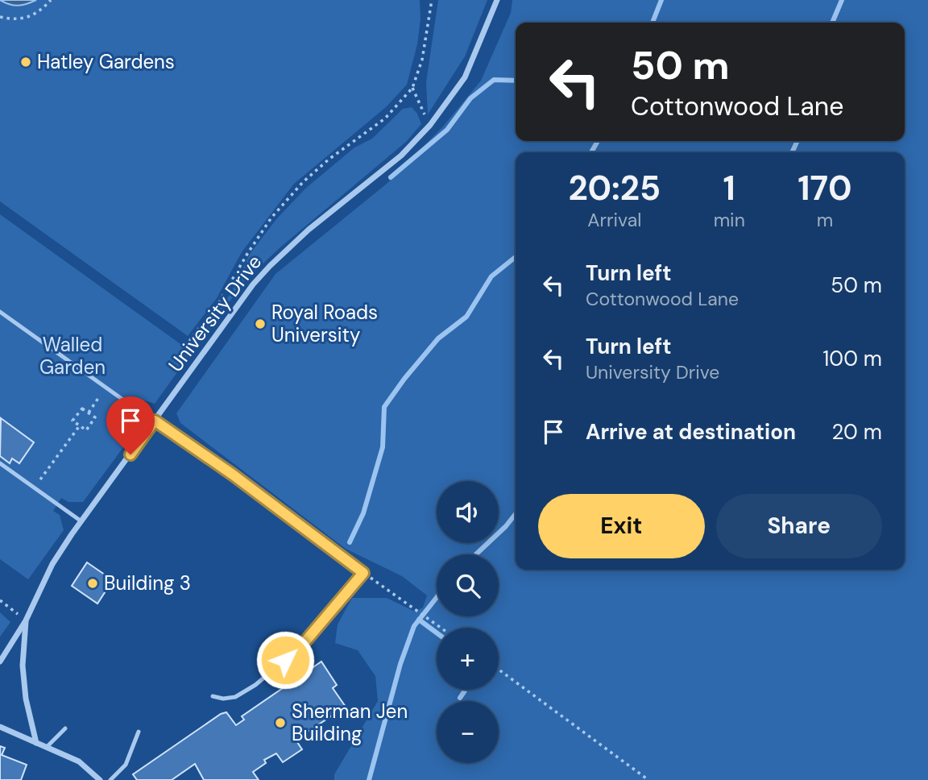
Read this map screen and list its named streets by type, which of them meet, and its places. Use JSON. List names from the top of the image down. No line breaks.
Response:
{"streets":{"street":["University Drive"]},"parks":["Walled Garden"],"places":["Hatley Gardens","Royal Roads University","Building 3","Sherman Jen Building"],"page":{"turn":["50 m","Cottonwood Lane"],"eta":["20:25","Arrival","1","min","170","m"],"list":[{"name":"Turn left","note":"Cottonwood Lane","value":"50 m"},{"name":"Turn left","note":"University Drive","value":"100 m"},{"name":"Arrive at destination","value":"20 m"}],"map_buttons":["+","−"],"buttons":["Exit","Share"]}}
